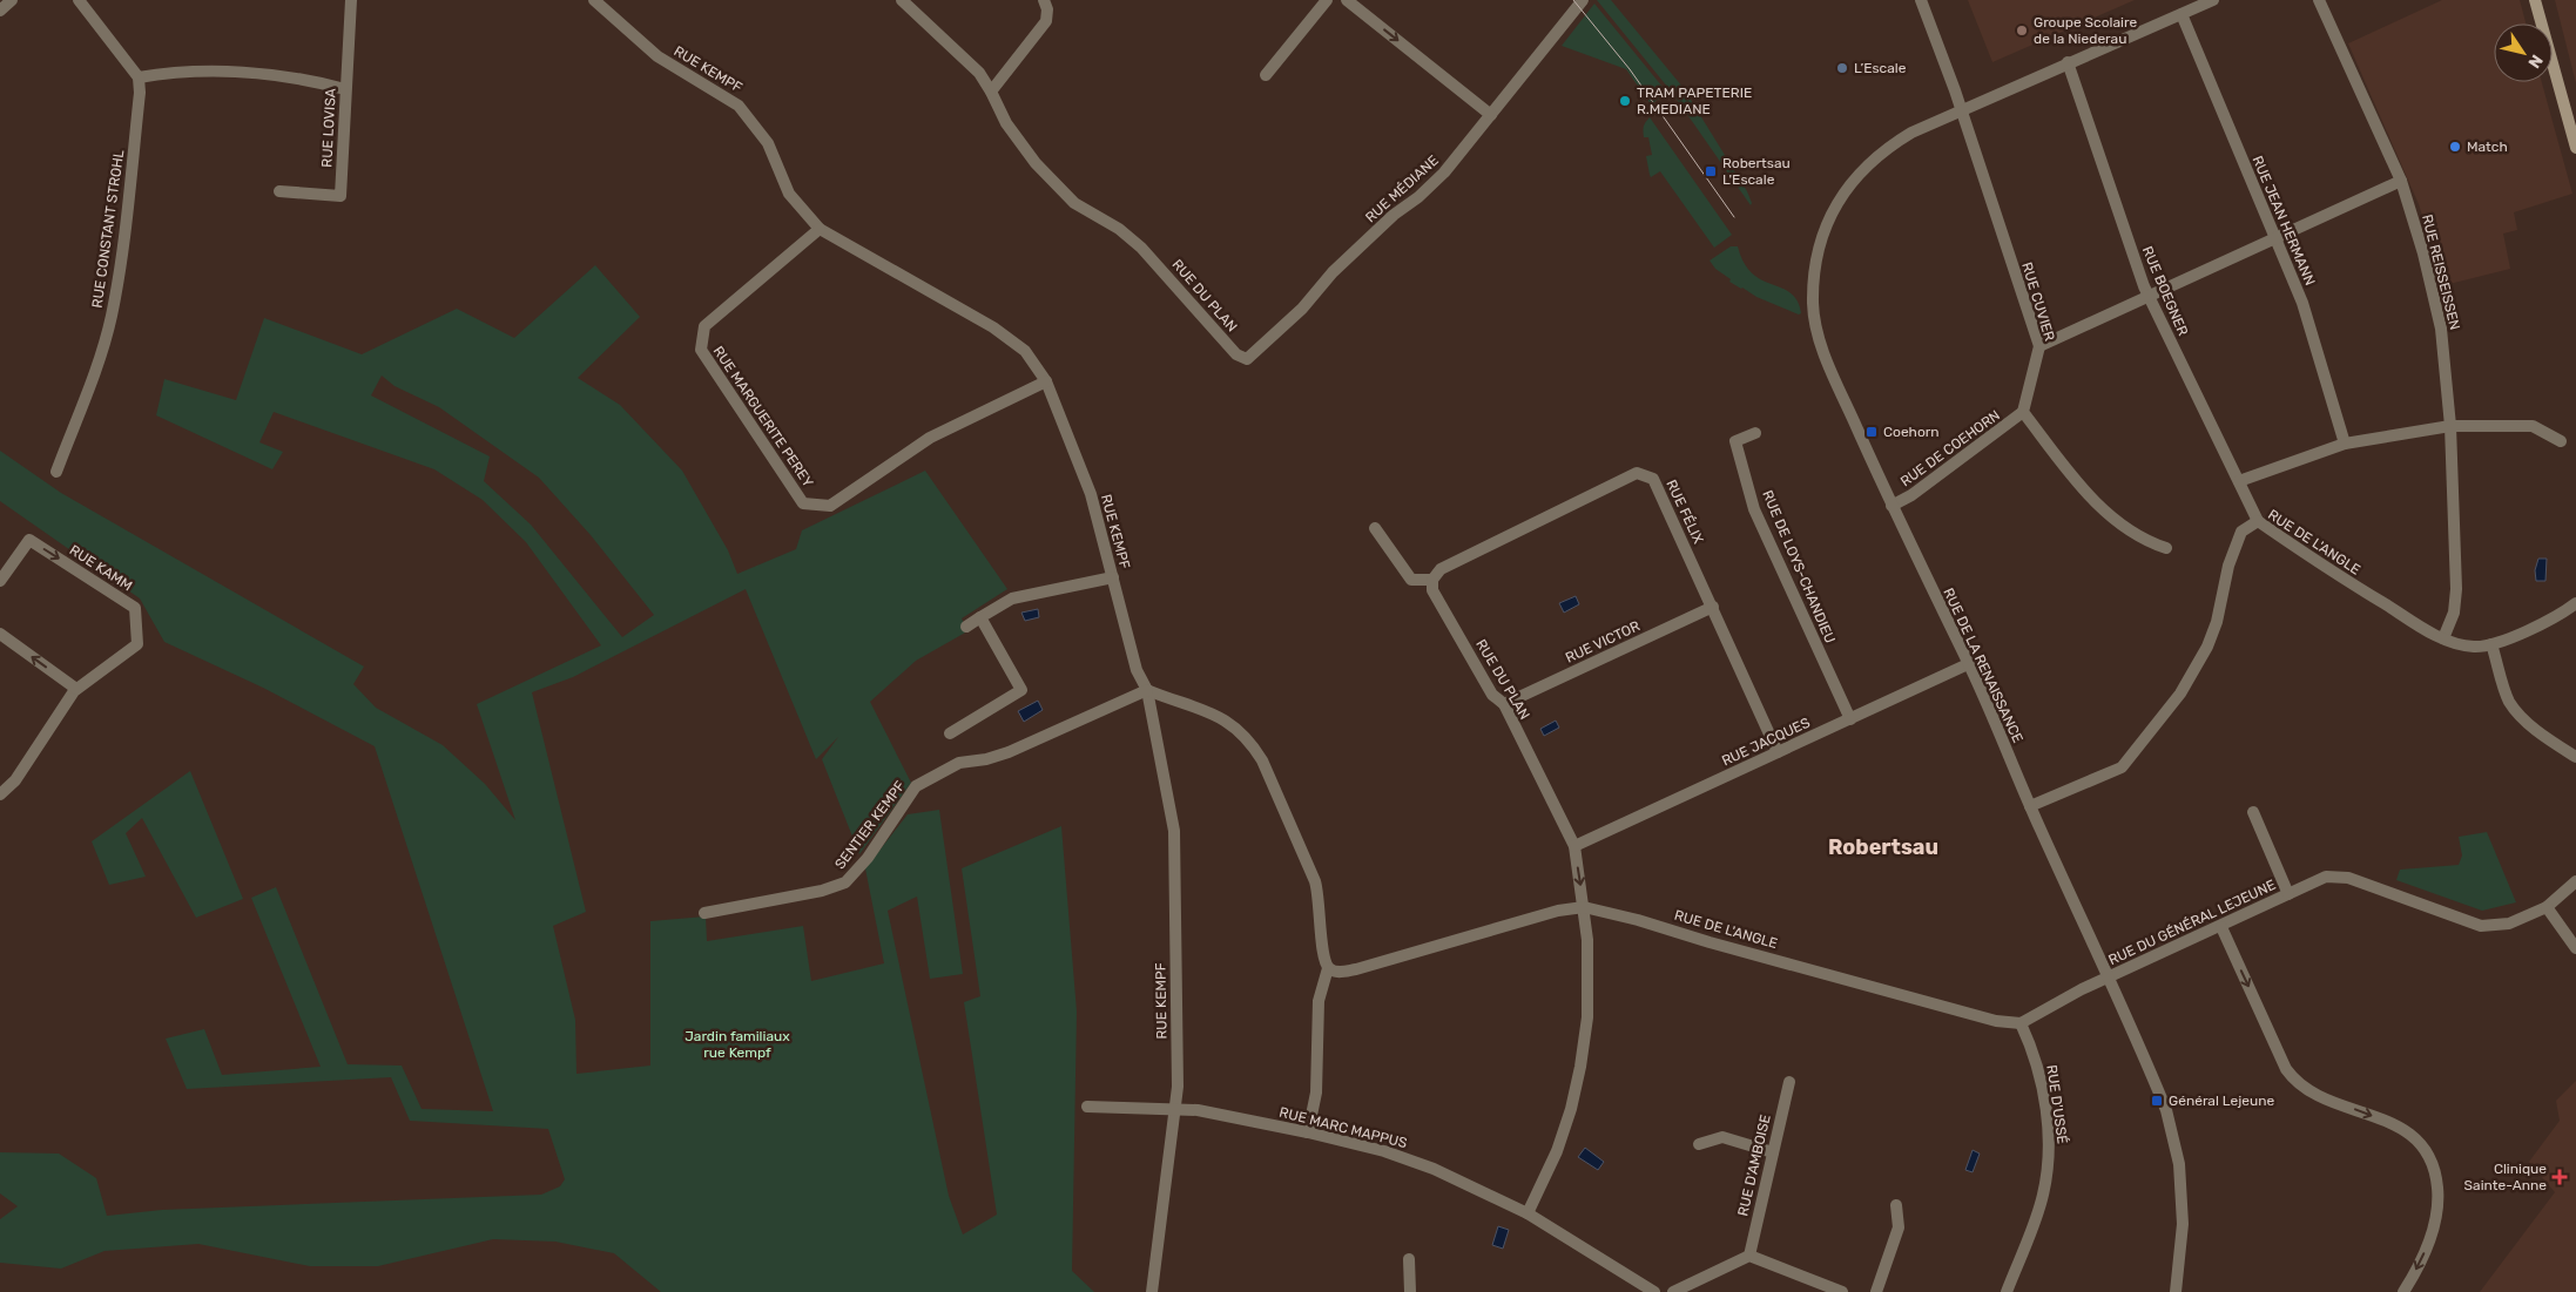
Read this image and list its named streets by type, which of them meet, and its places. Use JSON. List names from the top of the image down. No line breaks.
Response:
{"streets":{"street":["RUE KEMPF","RUE LOVISA","RUE MÉDIANE","RUE JEAN HERMANN","RUE CONSTANT STROHL","RUE REISSEISSEN","RUE BOEGNER","RUE DU PLAN","RUE CUVIER","RUE MARGUERITE PEREY","RUE DE COEHORN","RUE FÉLIX","RUE DE L'ANGLE","RUE DE LOYS-CHANDIEU","RUE KAMM","RUE VICTOR","RUE DE LA RENAISSANCE","RUE JACQUES","SENTIER KEMPF","RUE DU GÉNÉRAL LEJEUNE","RUE D'USSÉ","RUE MARC MAPPUS","RUE D'AMBOISE"]},"crossings":[["RUE KEMPF","RUE MARGUERITE PEREY"],["RUE KEMPF","SENTIER KEMPF"],["RUE KEMPF","RUE MARC MAPPUS"],["RUE MÉDIANE","RUE DU PLAN"],["RUE JEAN HERMANN","RUE DE LA RENAISSANCE"],["RUE REISSEISSEN","RUE DE L'ANGLE"],["RUE BOEGNER","RUE DE L'ANGLE"],["RUE BOEGNER","RUE DE LA RENAISSANCE"],["RUE DU PLAN","RUE FÉLIX"],["RUE DU PLAN","RUE DE L'ANGLE"],["RUE DU PLAN","RUE VICTOR"],["RUE DU PLAN","RUE JACQUES"],["RUE DU PLAN","RUE MARC MAPPUS"],["RUE CUVIER","RUE DE COEHORN"],["RUE CUVIER","RUE DE LA RENAISSANCE"],["RUE DE COEHORN","RUE DE LA RENAISSANCE"],["RUE FÉLIX","RUE VICTOR"],["RUE FÉLIX","RUE JACQUES"],["RUE DE L'ANGLE","RUE DE LA RENAISSANCE"],["RUE DE L'ANGLE","RUE D'USSÉ"],["RUE DE LOYS-CHANDIEU","RUE JACQUES"],["RUE DE LA RENAISSANCE","RUE JACQUES"],["RUE DE LA RENAISSANCE","RUE DU GÉNÉRAL LEJEUNE"]],"districts":["Robertsau"],"parks":["Jardin familiaux rue Kempf"],"places":{"other":["Groupe Scolaire de la Niederau","L’Escale","TRAM PAPETERIE R.MEDIANE","Match"],"transit":["Robertsau L'Escale","Coehorn","Général Lejeune"],"health":["Clinique Sainte-Anne"]},"north":"bottom right"}
